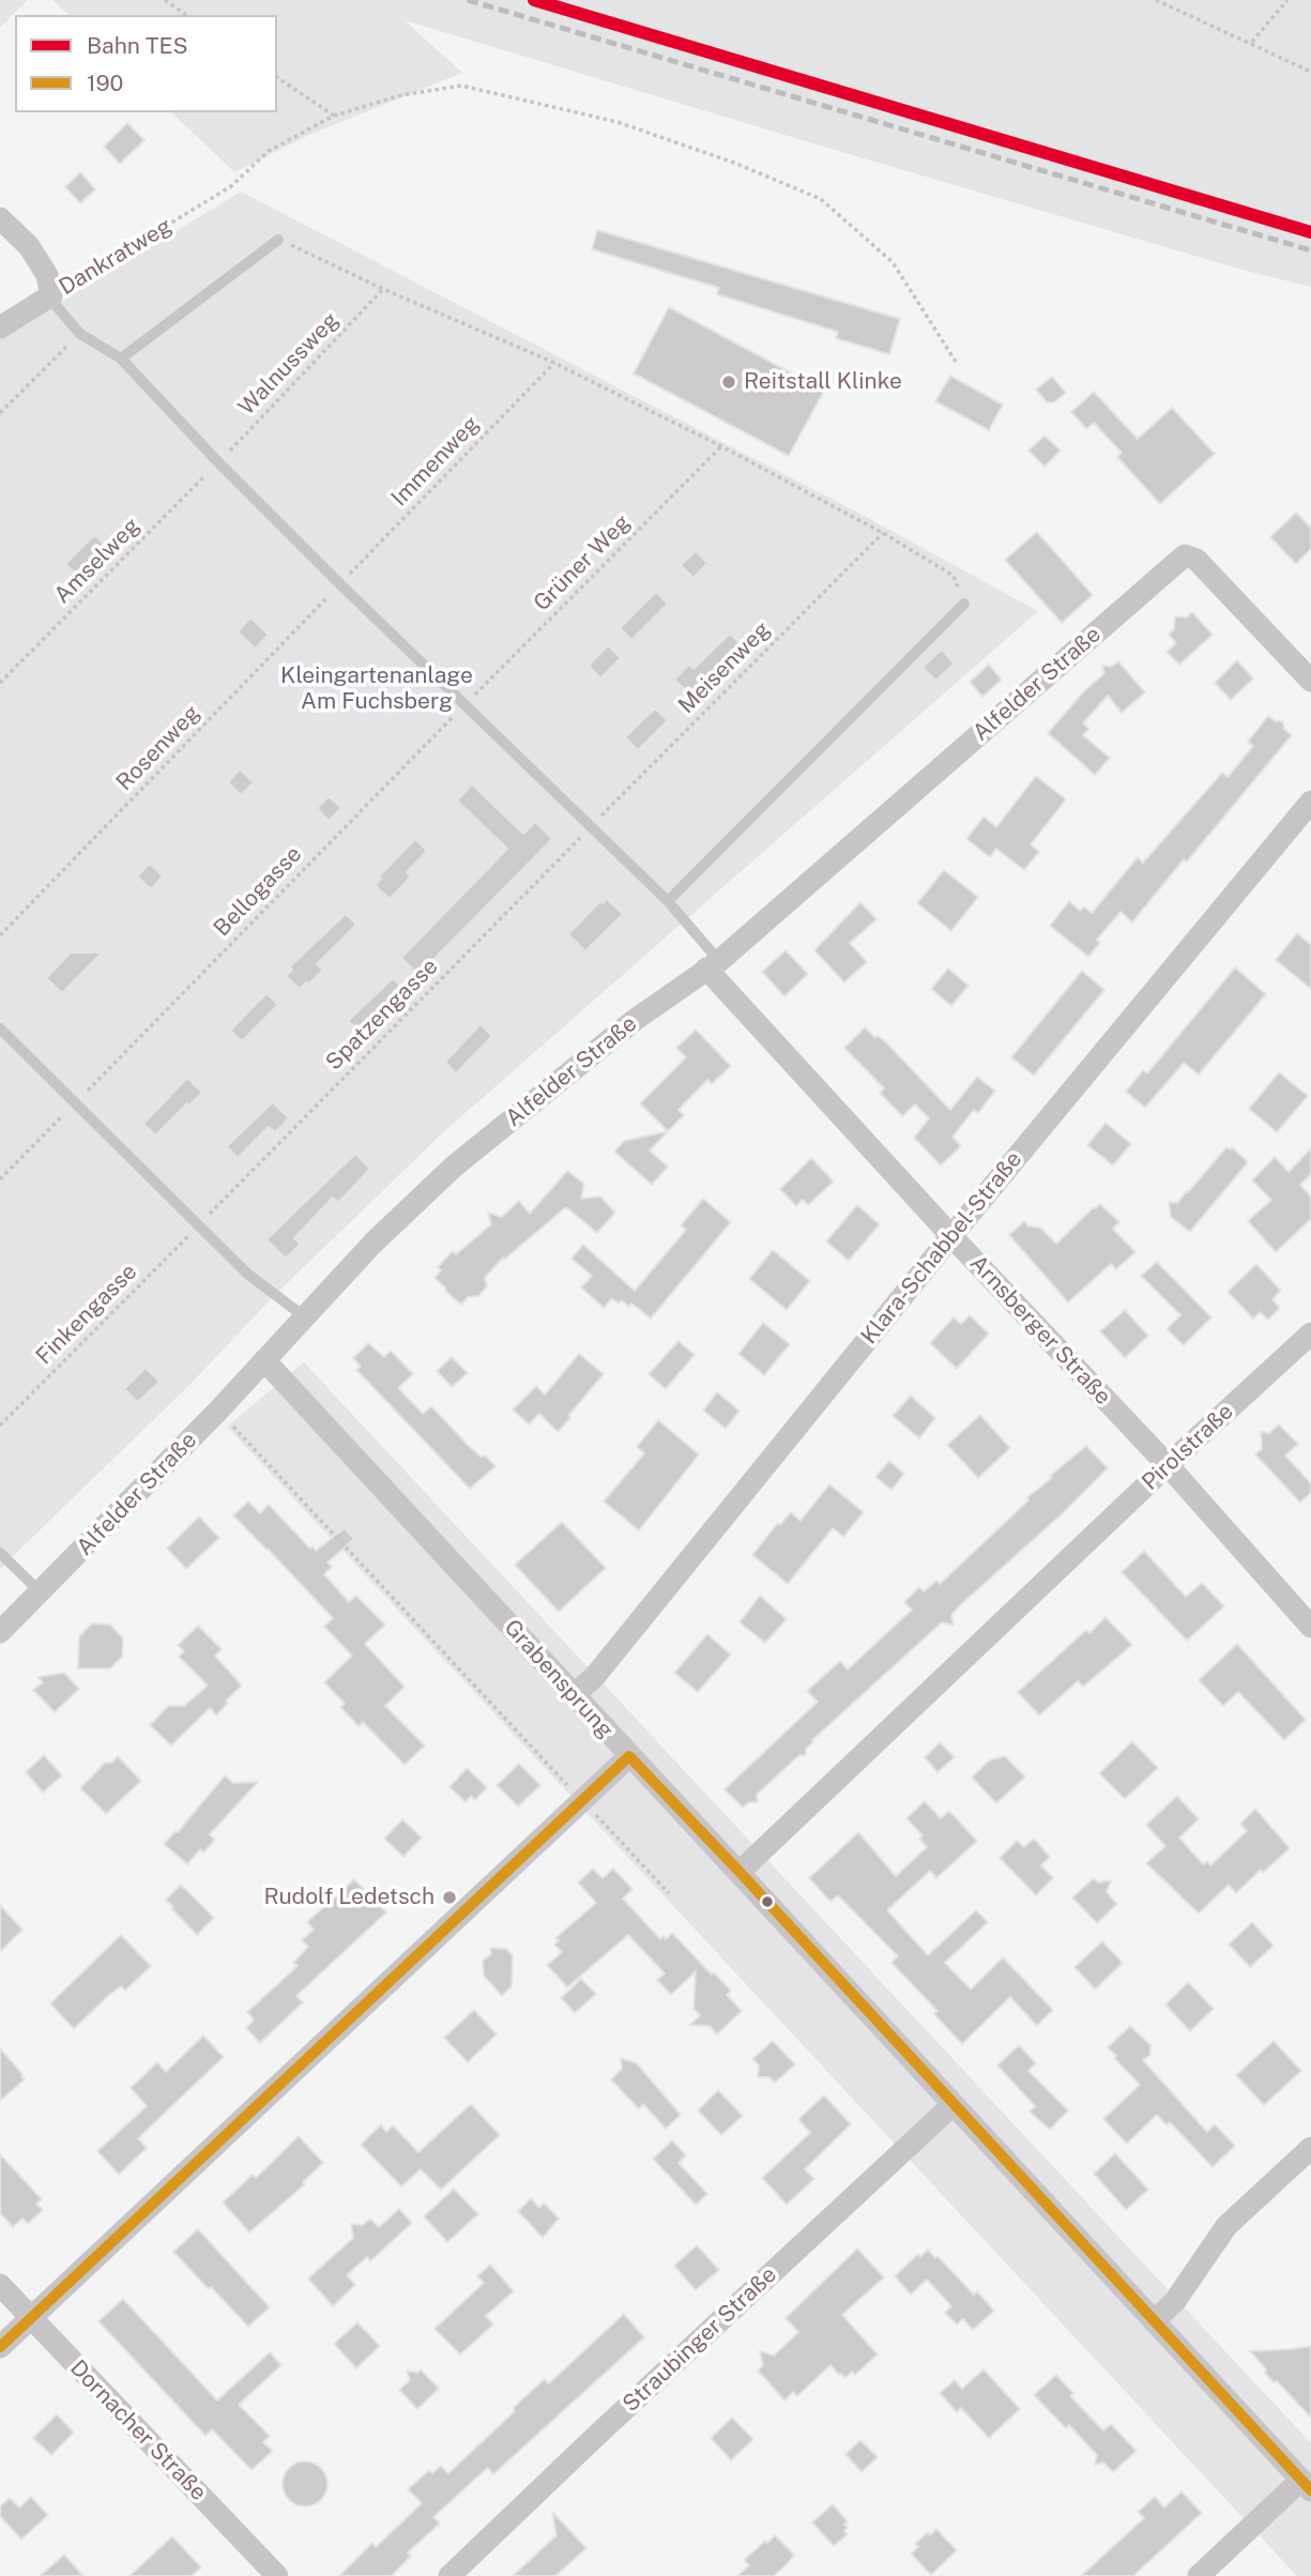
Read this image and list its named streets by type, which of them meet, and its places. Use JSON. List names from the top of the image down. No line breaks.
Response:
{"streets":{"street":["Dankratweg","Alfelder Straße","Klara-Schabbel-Straße","Arnsberger Straße","Pirolstraße","Grabensprung","Straubinger Straße","Dornacher Straße"],"path":["Walnussweg","Immenweg","Amselweg","Grüner Weg","Meisenweg","Rosenweg","Bellogasse","Spatzengasse","Finkengasse"]},"crossings":[["Walnussweg","Amselweg"],["Immenweg","Rosenweg"],["Grüner Weg","Bellogasse"],["Meisenweg","Spatzengasse"],["Alfelder Straße","Arnsberger Straße"],["Alfelder Straße","Grabensprung"],["Spatzengasse","Finkengasse"],["Klara-Schabbel-Straße","Arnsberger Straße"],["Klara-Schabbel-Straße","Grabensprung"],["Arnsberger Straße","Pirolstraße"],["Pirolstraße","Grabensprung"],["Grabensprung","Straubinger Straße"]],"parks":["Kleingartenanlage Am Fuchsberg"],"places":["Reitstall Klinke","Rudolf Ledetsch"],"lines":["rail line TES","transit line 190"],"legend":["Bahn TES","190"]}
